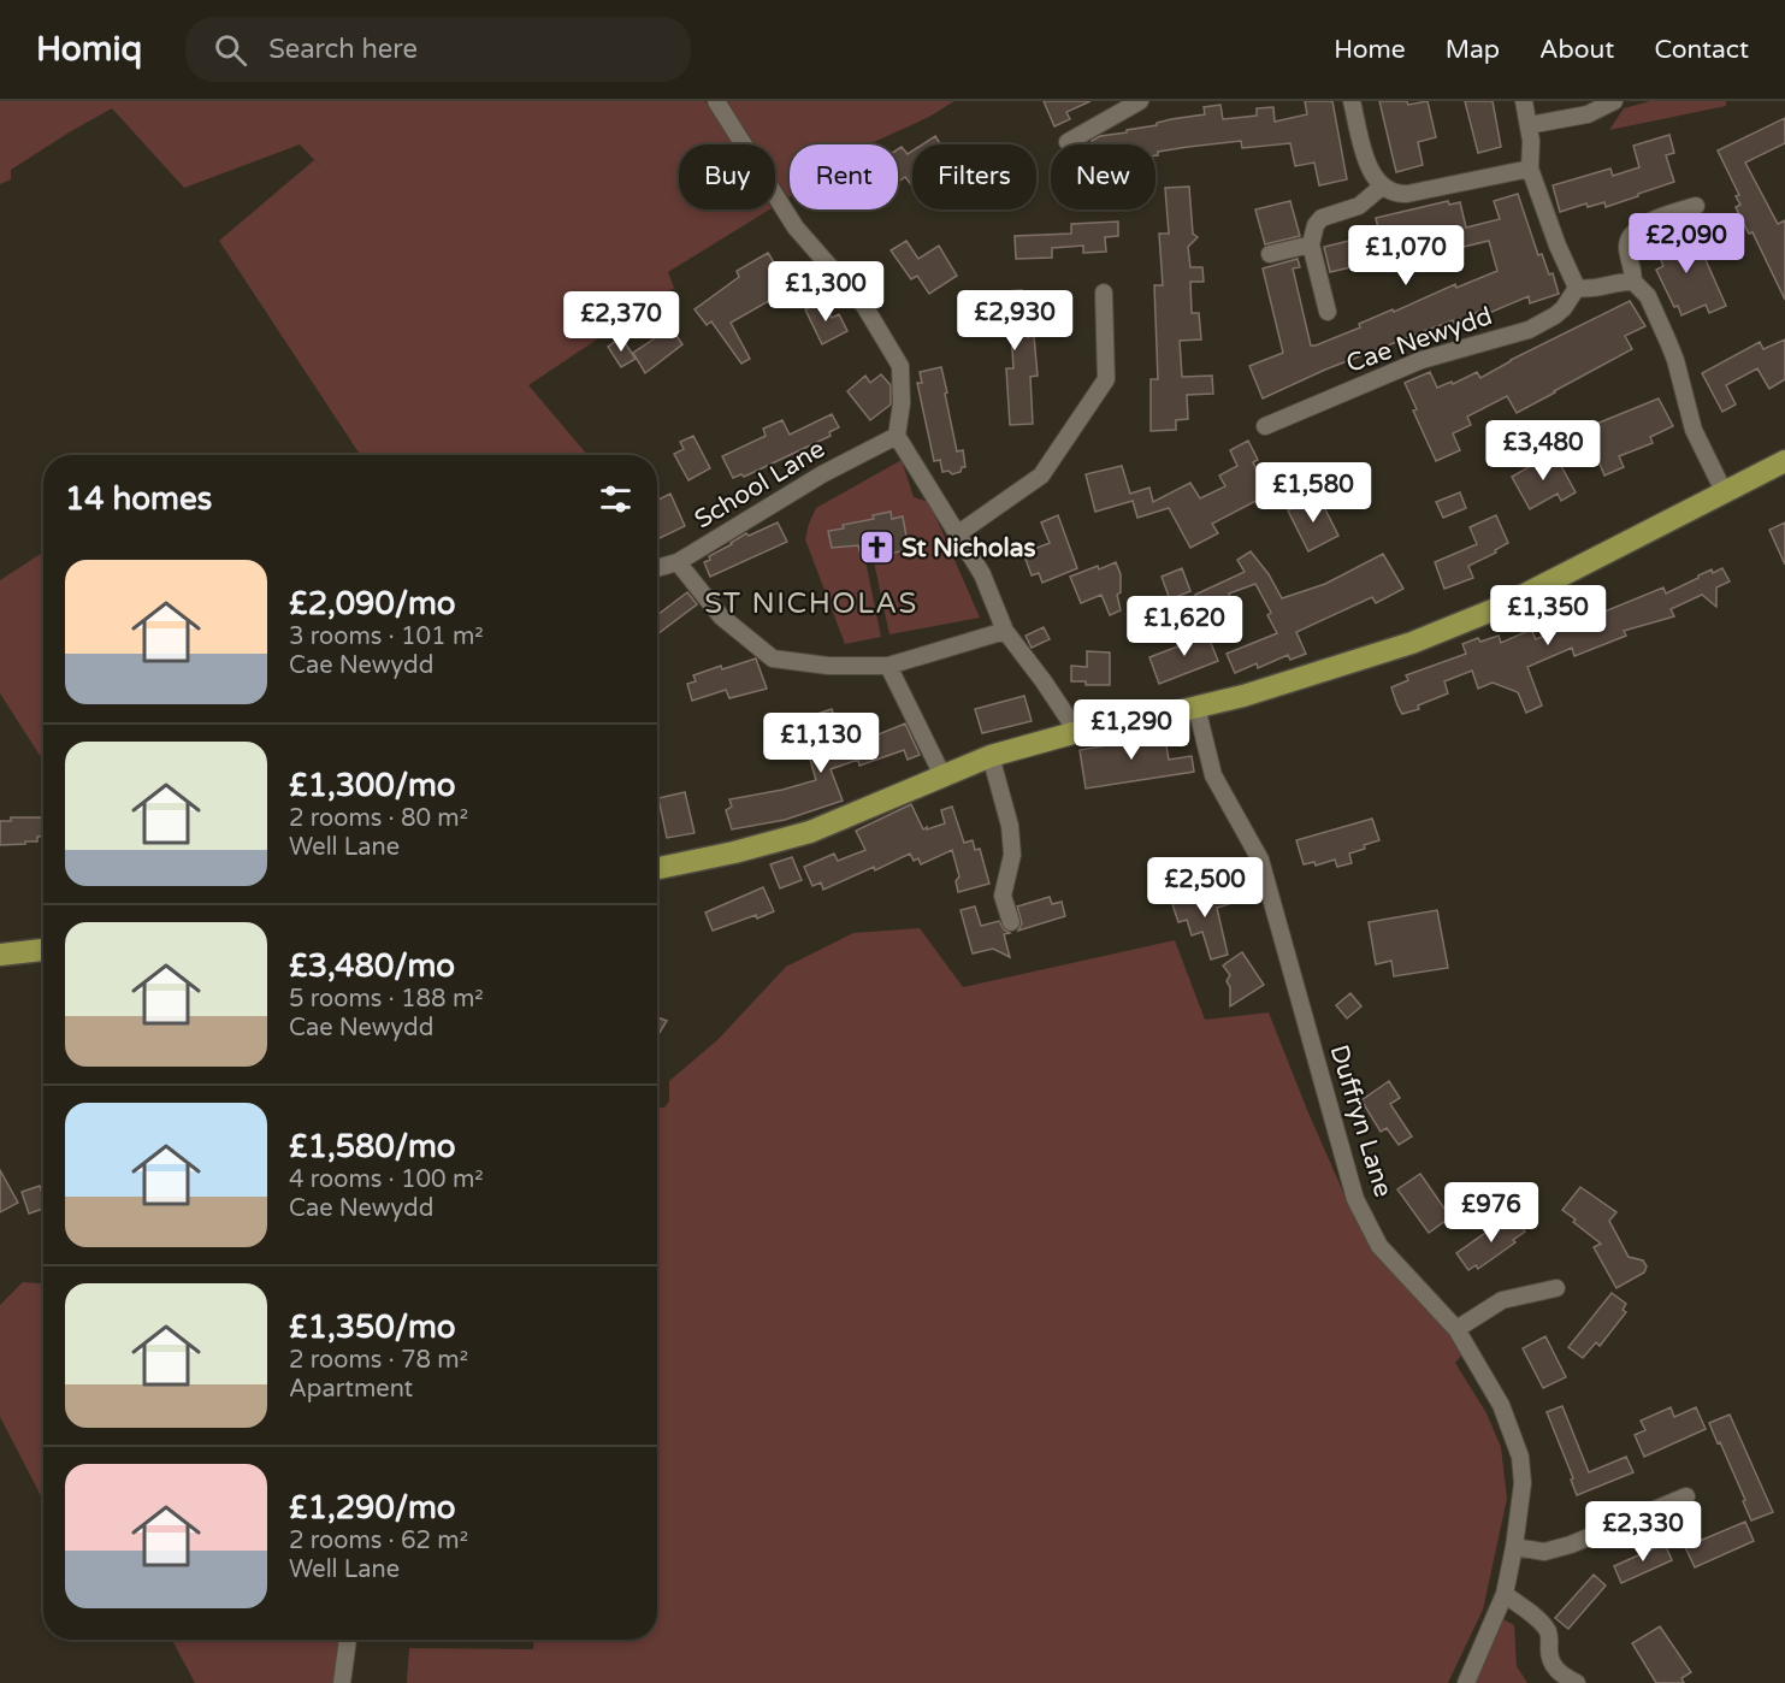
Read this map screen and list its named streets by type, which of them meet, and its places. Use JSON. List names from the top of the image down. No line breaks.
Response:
{"streets":{"street":["Cae Newydd","School Lane","Duffryn Lane"]},"districts":["ST NICHOLAS"],"places":{"church":["St Nicholas"]},"page":{"header":"Homiq","search":"Search here","nav":["Home","Map","About","Contact"],"chip":["Buy","Rent","Filters","New"],"price":["£2,090","£1,070","£1,300","£2,930","£2,370","£3,480","£1,580","£1,350","£1,620","£1,290","£1,130","£2,500","£976","£2,330"],"heading":"14 homes","list":[{"name":"£2,090/mo","note":"3 rooms · 101 m² · Cae Newydd"},{"name":"£1,300/mo","note":"2 rooms · 80 m² · Well Lane"},{"name":"£3,480/mo","note":"5 rooms · 188 m² · Cae Newydd"},{"name":"£1,580/mo","note":"4 rooms · 100 m² · Cae Newydd"},{"name":"£1,350/mo","note":"2 rooms · 78 m² · Apartment"},{"name":"£1,290/mo","note":"2 rooms · 62 m² · Well Lane"}]}}
